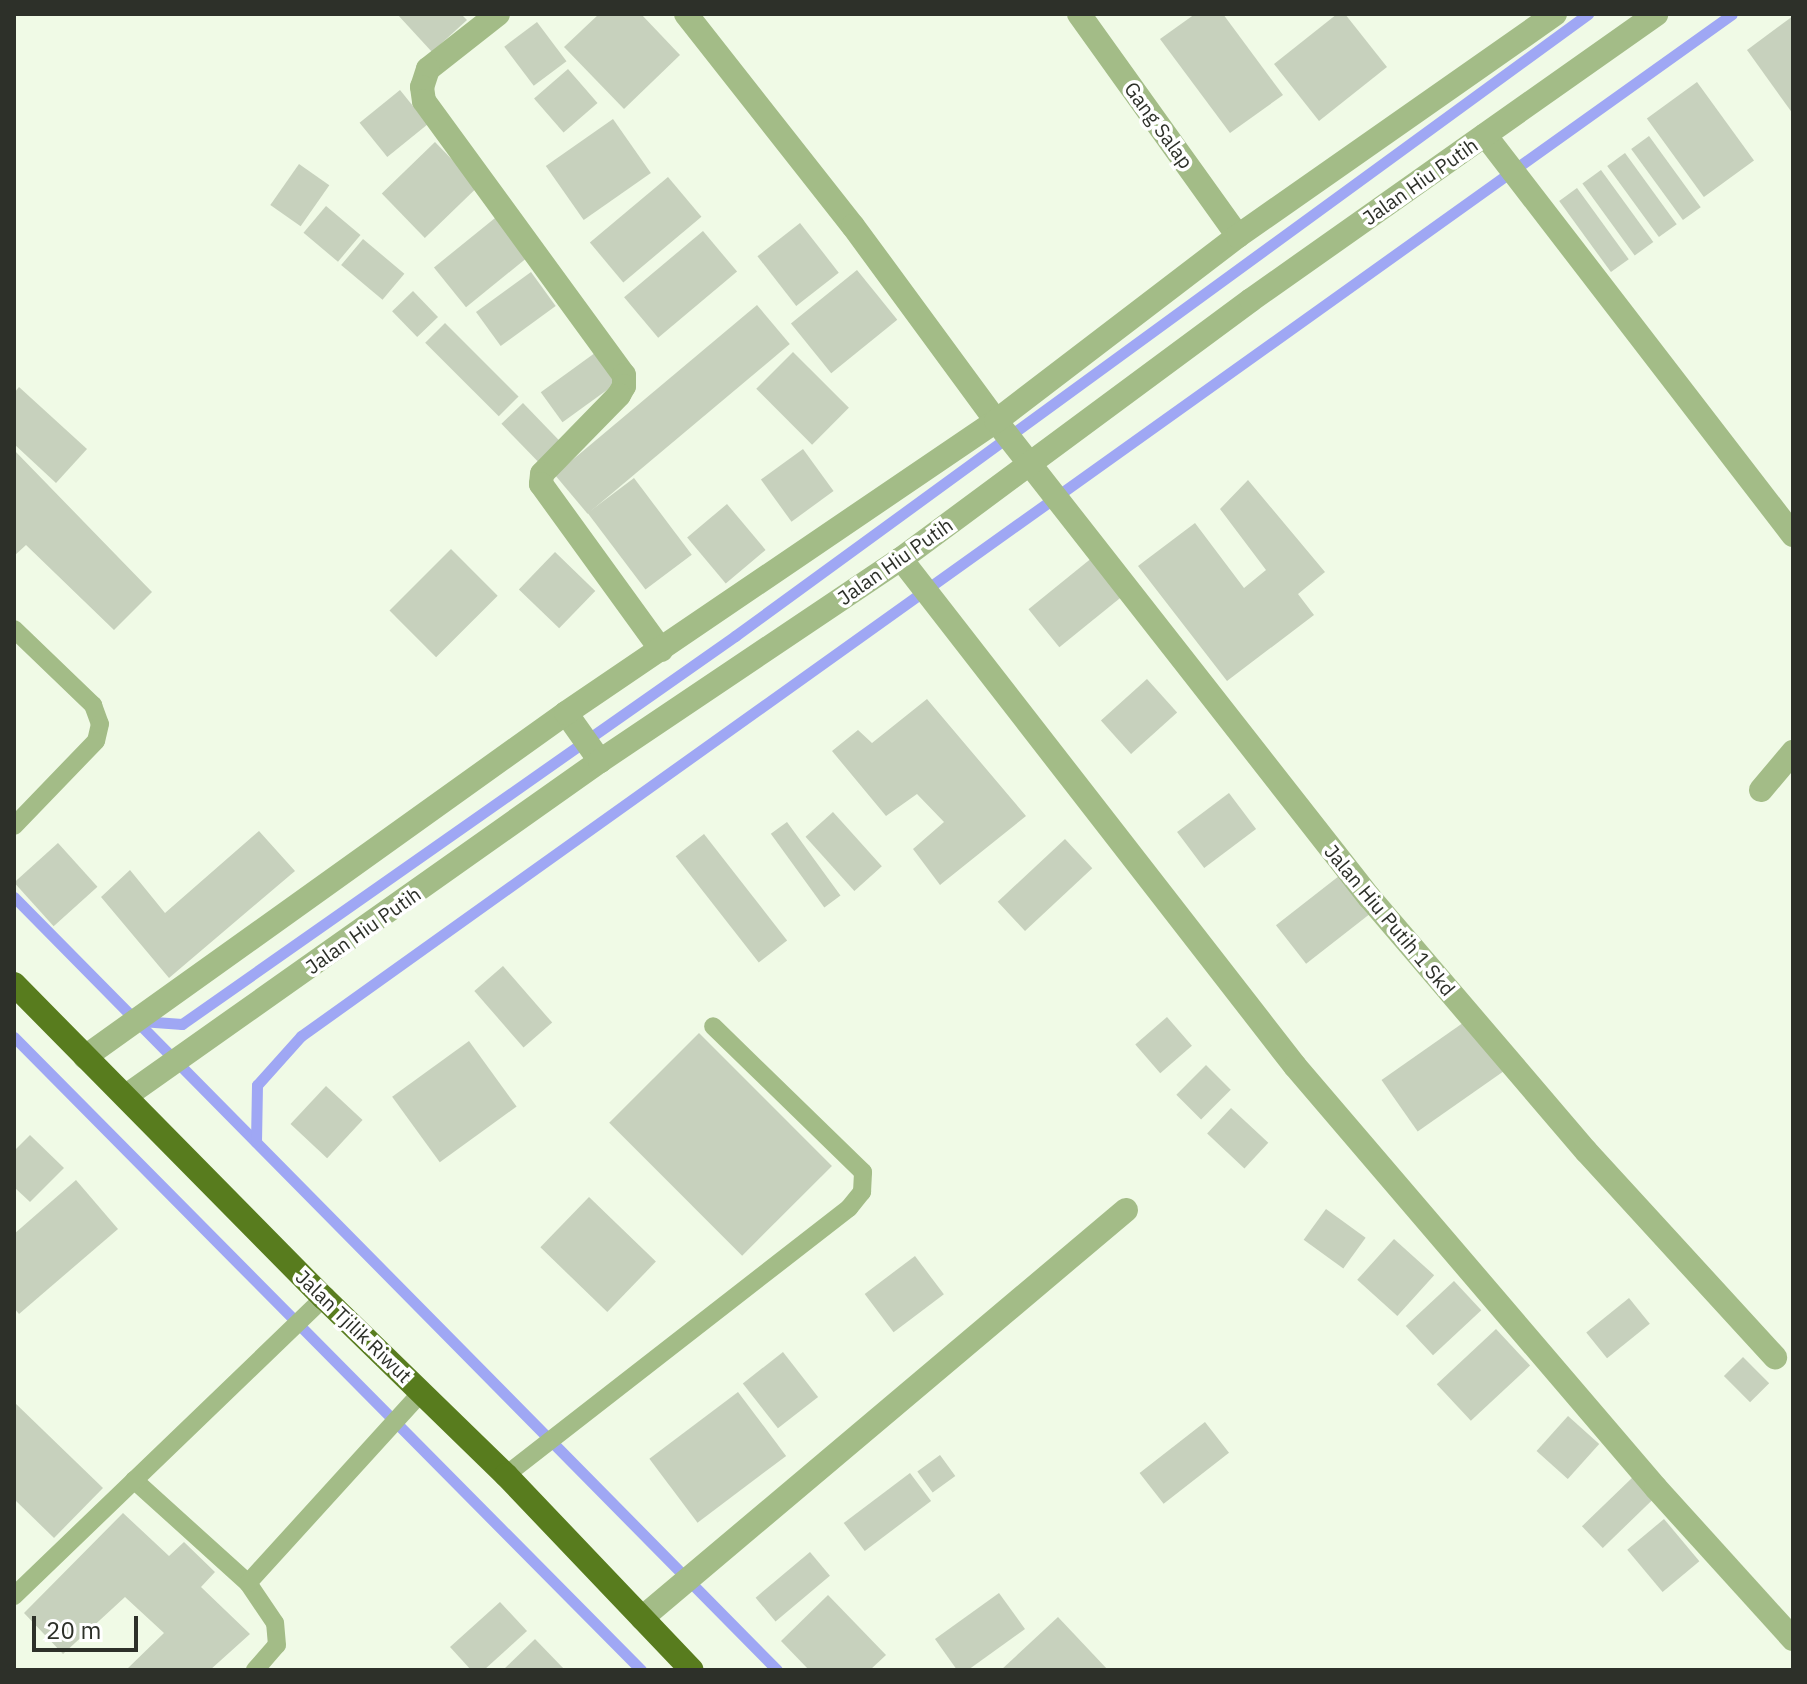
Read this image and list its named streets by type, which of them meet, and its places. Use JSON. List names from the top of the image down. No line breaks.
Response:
{"streets":{"highway":["Jalan Tjilik Riwut"],"street":["Gang Salap","Jalan Hiu Putih","Jalan Hiu Putih 1 Skd"]},"crossings":[["Jalan Hiu Putih","Jalan Hiu Putih 1 Skd"],["Jalan Hiu Putih","Jalan Tjilik Riwut"]],"scale_bar":"20 m"}
